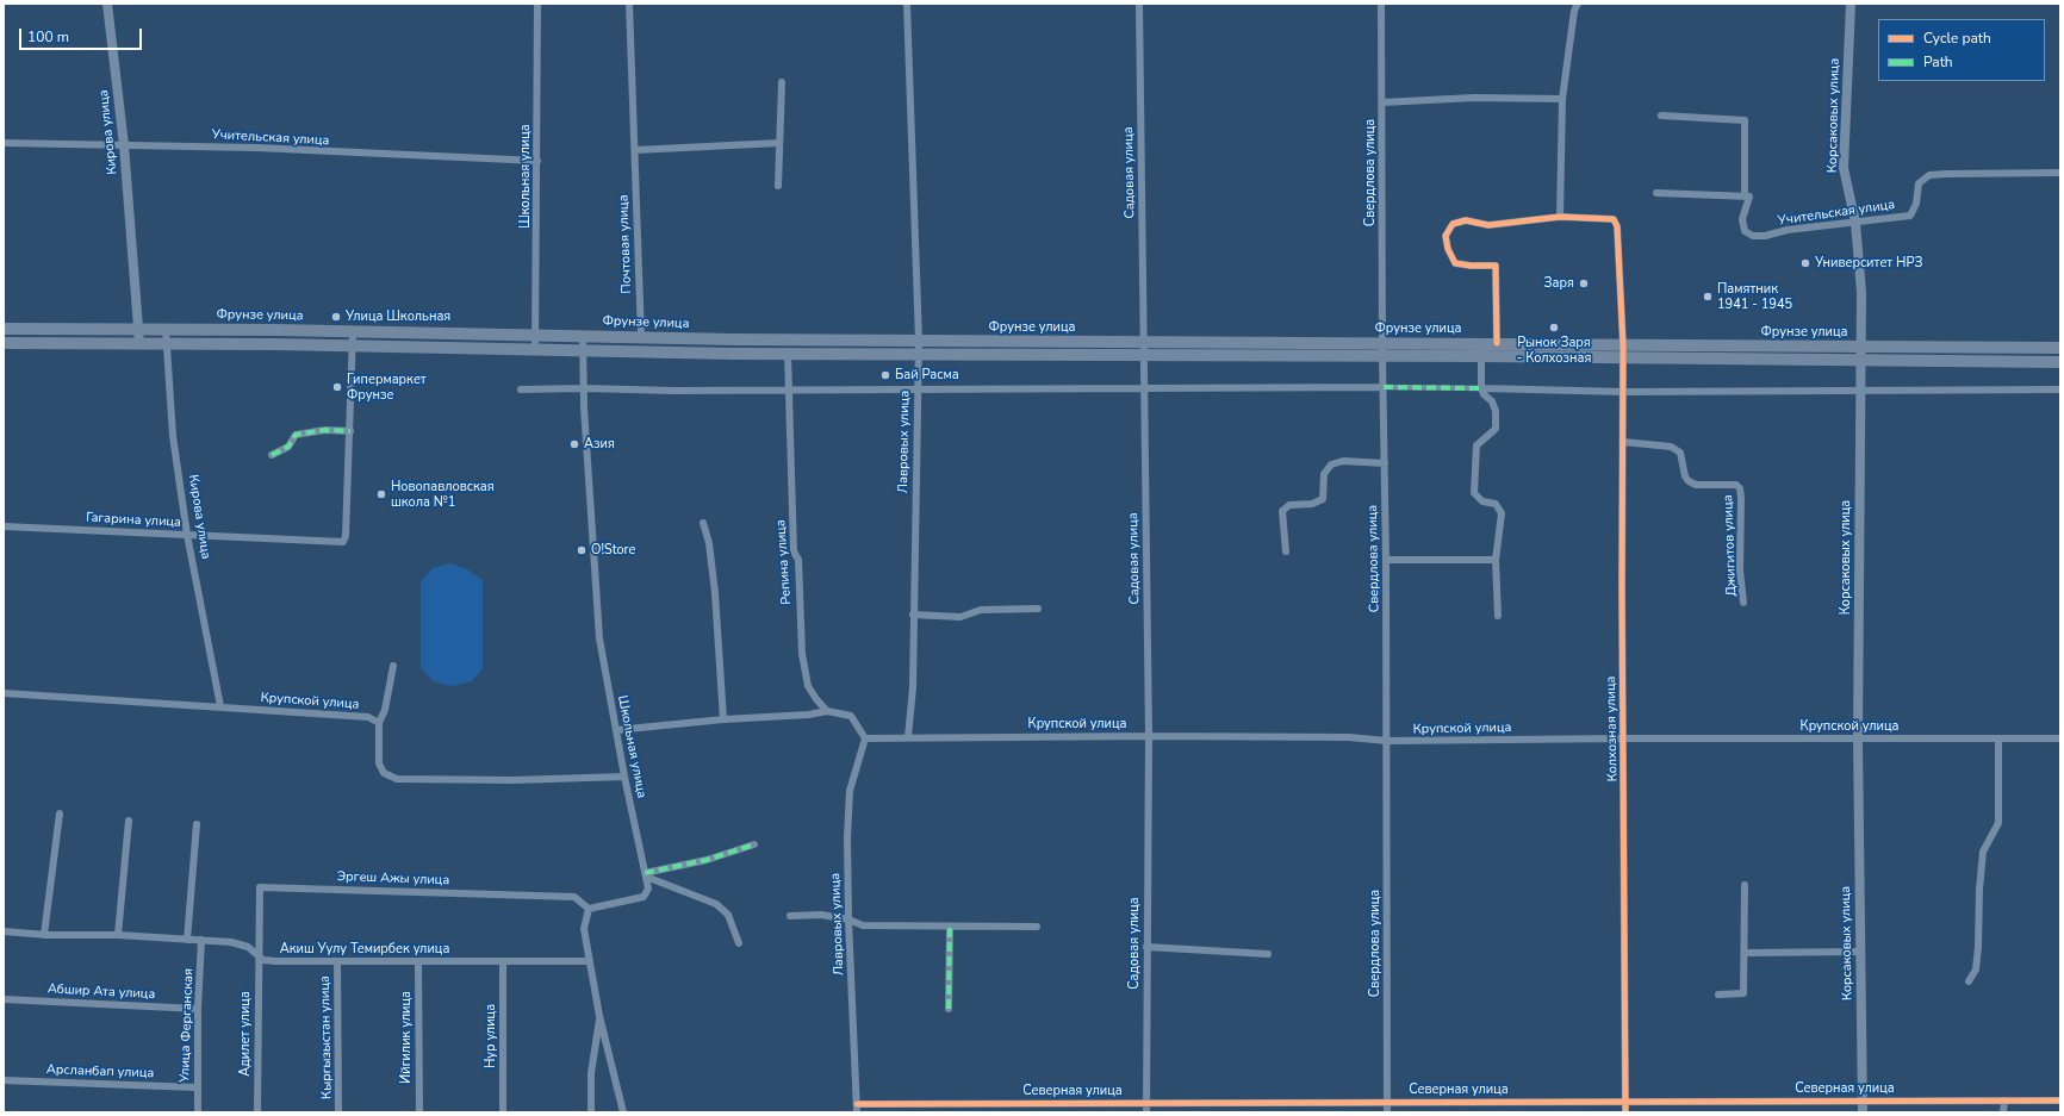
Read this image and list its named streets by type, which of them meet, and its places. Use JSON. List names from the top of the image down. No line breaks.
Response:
{"streets":{"main road":["Фрунзе улица"],"street":["Корсаковых улица","Кирова улица","Учительская улица","Садовая улица","Свердлова улица","Школьная улица","Почтовая улица","Лавровых улица","Гагарина улица","Джигитов улица","Репина улица","Крупской улица","Колхозная улица","Эргеш Ажы улица","Акиш Уулу Темирбек улица","Абшир Ата улица","Улица Ферганская","Адилет улица","Нур улица","Кыргызыстан улица","Ийгилик улица","Арсланбап улица","Северная улица"]},"crossings":[["Корсаковых улица","Учительская улица"],["Корсаковых улица","Фрунзе улица"],["Корсаковых улица","Крупской улица"],["Корсаковых улица","Северная улица"],["Кирова улица","Учительская улица"],["Кирова улица","Фрунзе улица"],["Кирова улица","Гагарина улица"],["Кирова улица","Крупской улица"],["Учительская улица","Школьная улица"],["Садовая улица","Фрунзе улица"],["Садовая улица","Крупской улица"],["Садовая улица","Северная улица"],["Свердлова улица","Фрунзе улица"],["Свердлова улица","Крупской улица"],["Свердлова улица","Северная улица"],["Школьная улица","Фрунзе улица"],["Школьная улица","Эргеш Ажы улица"],["Почтовая улица","Фрунзе улица"],["Фрунзе улица","Лавровых улица"],["Фрунзе улица","Репина улица"],["Фрунзе улица","Колхозная улица"],["Лавровых улица","Крупской улица"],["Лавровых улица","Северная улица"],["Джигитов улица","Колхозная улица"],["Крупской улица","Колхозная улица"],["Колхозная улица","Северная улица"],["Эргеш Ажы улица","Акиш Уулу Темирбек улица"],["Эргеш Ажы улица","Адилет улица"],["Акиш Уулу Темирбек улица","Улица Ферганская"],["Акиш Уулу Темирбек улица","Адилет улица"],["Акиш Уулу Темирбек улица","Нур улица"],["Акиш Уулу Темирбек улица","Кыргызыстан улица"],["Акиш Уулу Темирбек улица","Ийгилик улица"],["Абшир Ата улица","Улица Ферганская"],["Улица Ферганская","Арсланбап улица"]],"places":["Университет НРЗ","Заря","Памятник 1941 - 1945","Улица Школьная","Рынок Заря - Колхозная","Бай Расма","Гипермаркет Фрунзе","Азия","Новопавловская школа №1","O!Store"],"legend":["Cycle path","Path"],"scale_bar":"100 m"}
